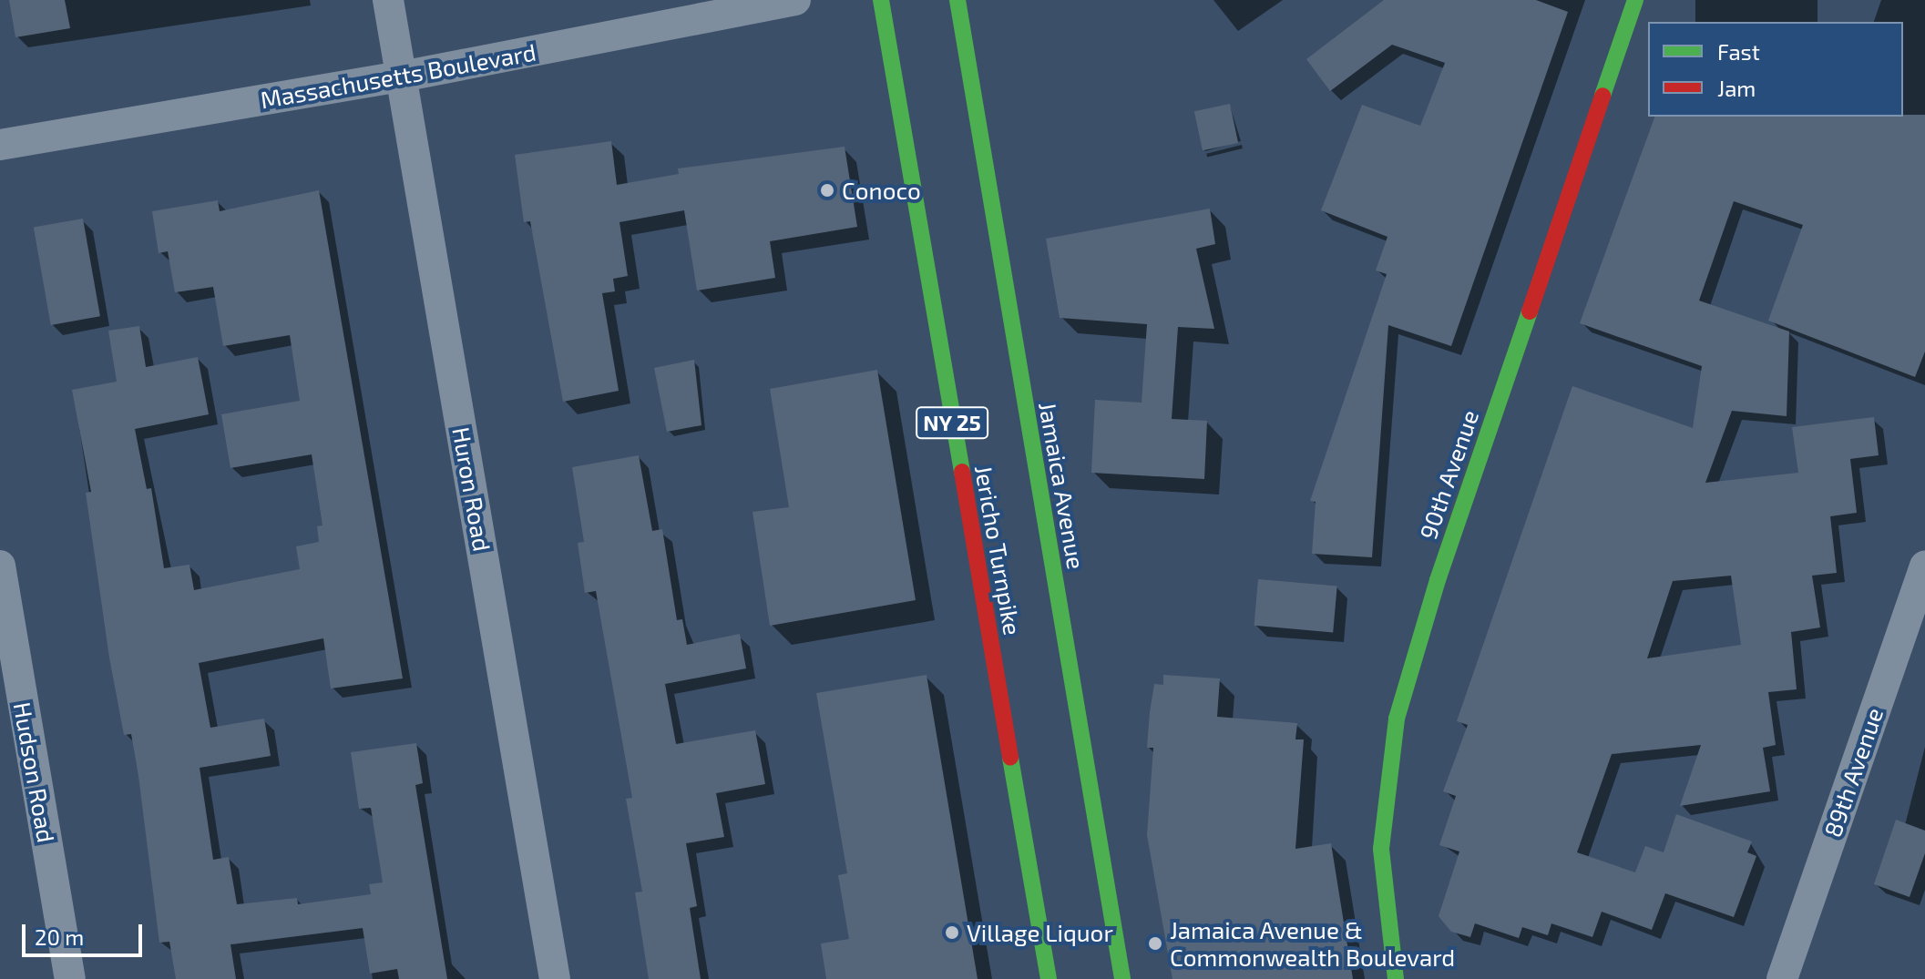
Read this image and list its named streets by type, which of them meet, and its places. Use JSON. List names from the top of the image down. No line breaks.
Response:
{"streets":{"main road":["NY 25","90th Avenue","Jamaica Avenue","Jericho Turnpike"],"street":["Massachusetts Boulevard","Huron Road","Hudson Road","89th Avenue"]},"crossings":[["Massachusetts Boulevard","Huron Road"]],"places":["Conoco","Village Liquor","Jamaica Avenue & Commonwealth Boulevard"],"legend":["Fast","Jam"],"scale_bar":"20 m"}
